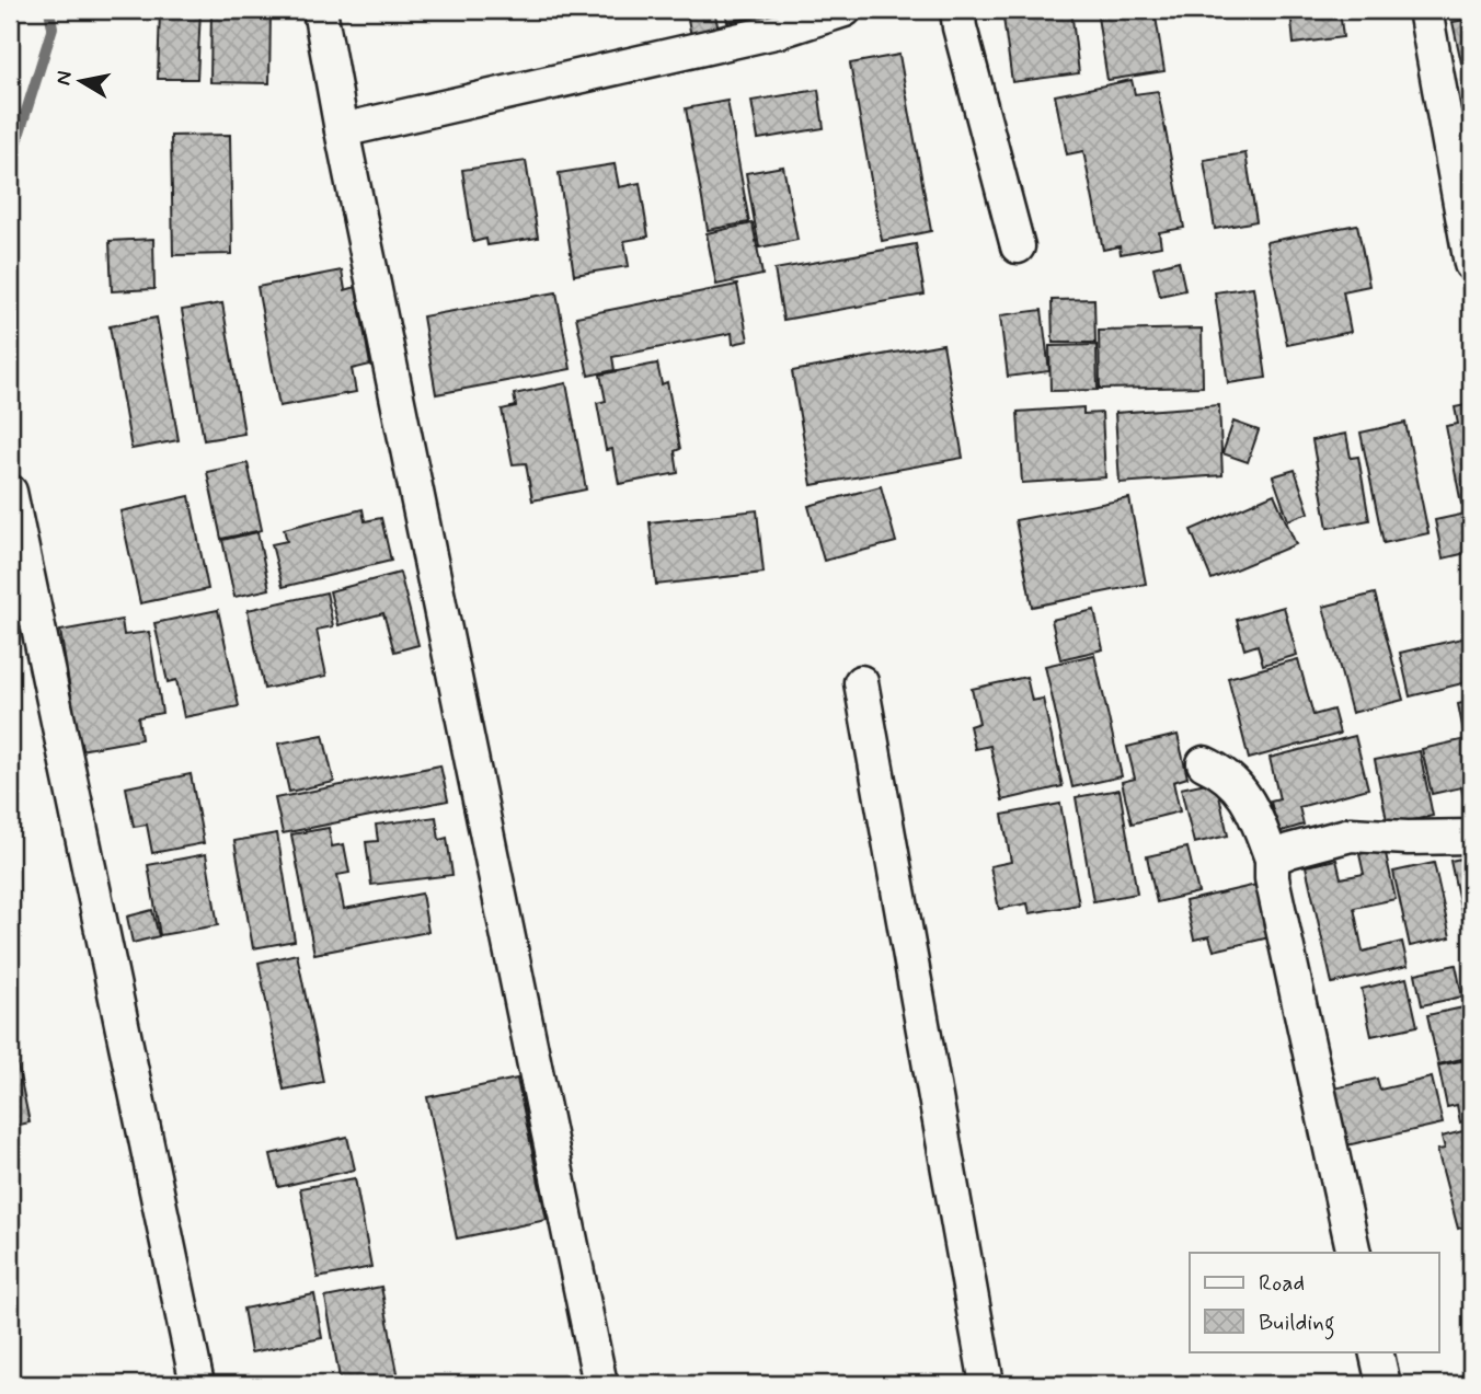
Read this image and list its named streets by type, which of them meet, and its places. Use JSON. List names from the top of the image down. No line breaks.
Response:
{"legend":["Road","Building"],"north":"left"}
